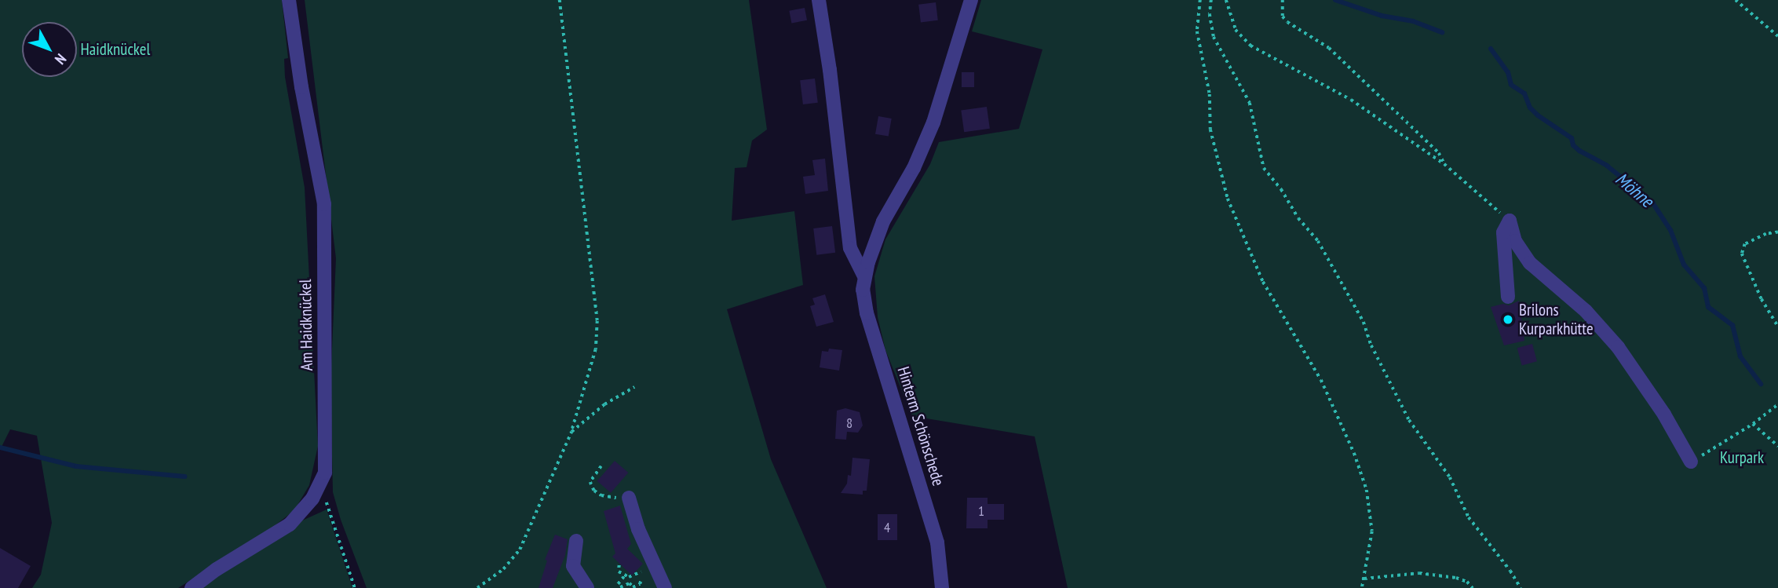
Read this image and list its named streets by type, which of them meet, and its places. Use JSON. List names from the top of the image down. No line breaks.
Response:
{"streets":{"street":["Am Haidknückel","Hinterm Schönschede"]},"water":["Möhne"],"parks":["Haidknückel","Kurpark"],"places":["Brilons Kurparkhütte"],"house_numbers":["8","1","4"],"north":"bottom right"}
